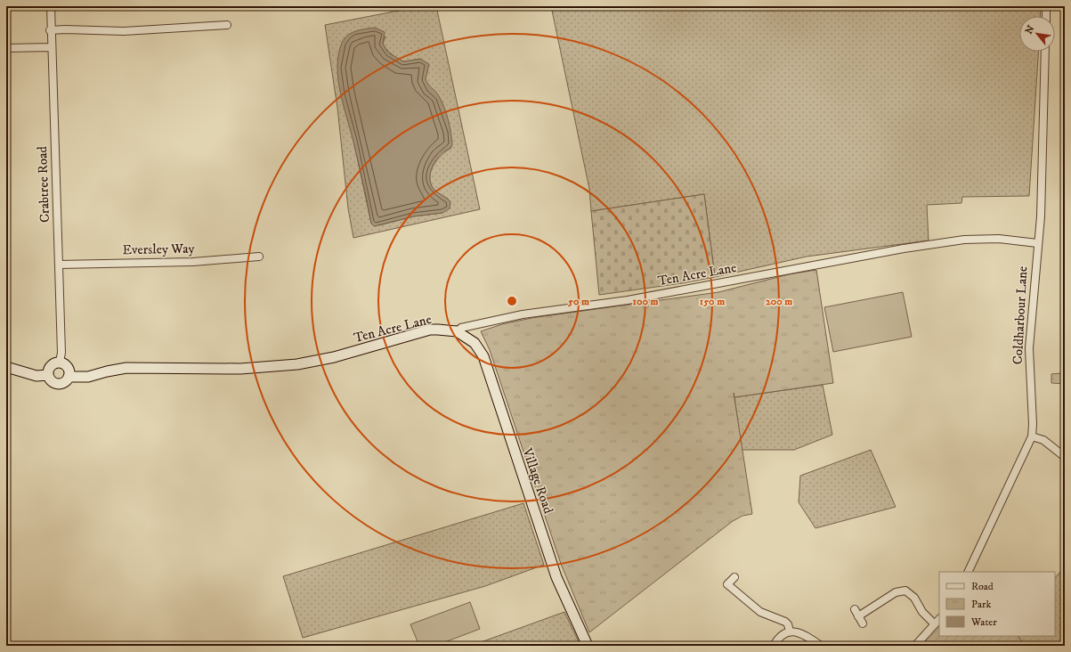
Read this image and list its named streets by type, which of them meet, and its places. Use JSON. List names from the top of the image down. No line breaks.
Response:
{"streets":{"street":["Crabtree Road","Eversley Way","Ten Acre Lane","Coldharbour Lane","Village Road"]},"crossings":[["Crabtree Road","Eversley Way"],["Crabtree Road","Ten Acre Lane"],["Ten Acre Lane","Coldharbour Lane"],["Ten Acre Lane","Village Road"]],"legend":["Road","Park","Water"],"north":"top left","rings":["50 m","100 m","150 m","200 m"]}
